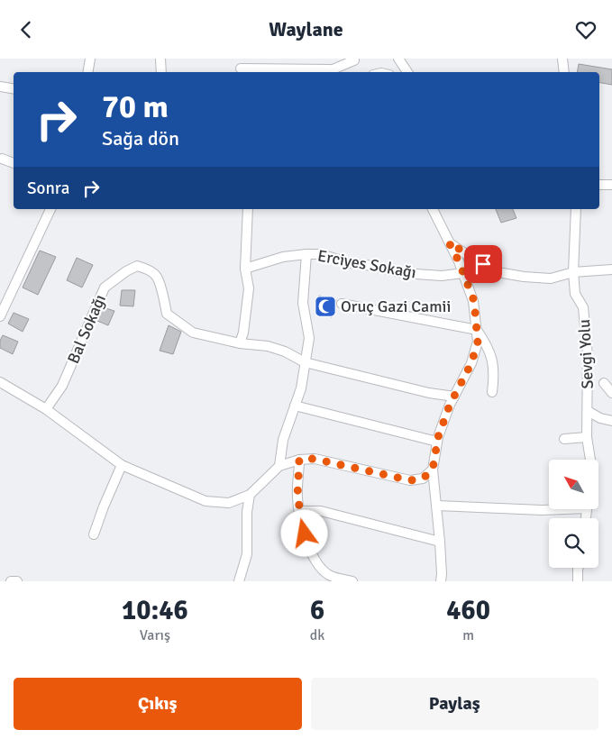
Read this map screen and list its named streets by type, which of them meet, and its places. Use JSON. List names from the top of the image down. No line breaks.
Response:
{"streets":{"street":["Erciyes Sokağı","Bal Sokağı","Sevgi Yolu"]},"places":{"mosque":["Oruç Gazi Camii"]},"north":"top left","page":{"header":"Waylane","turn":["70 m","Sağa dön"],"then":"Sonra","eta":["10:46","Varış","6","dk","460","m"],"buttons":["Çıkış","Paylaş"]}}
